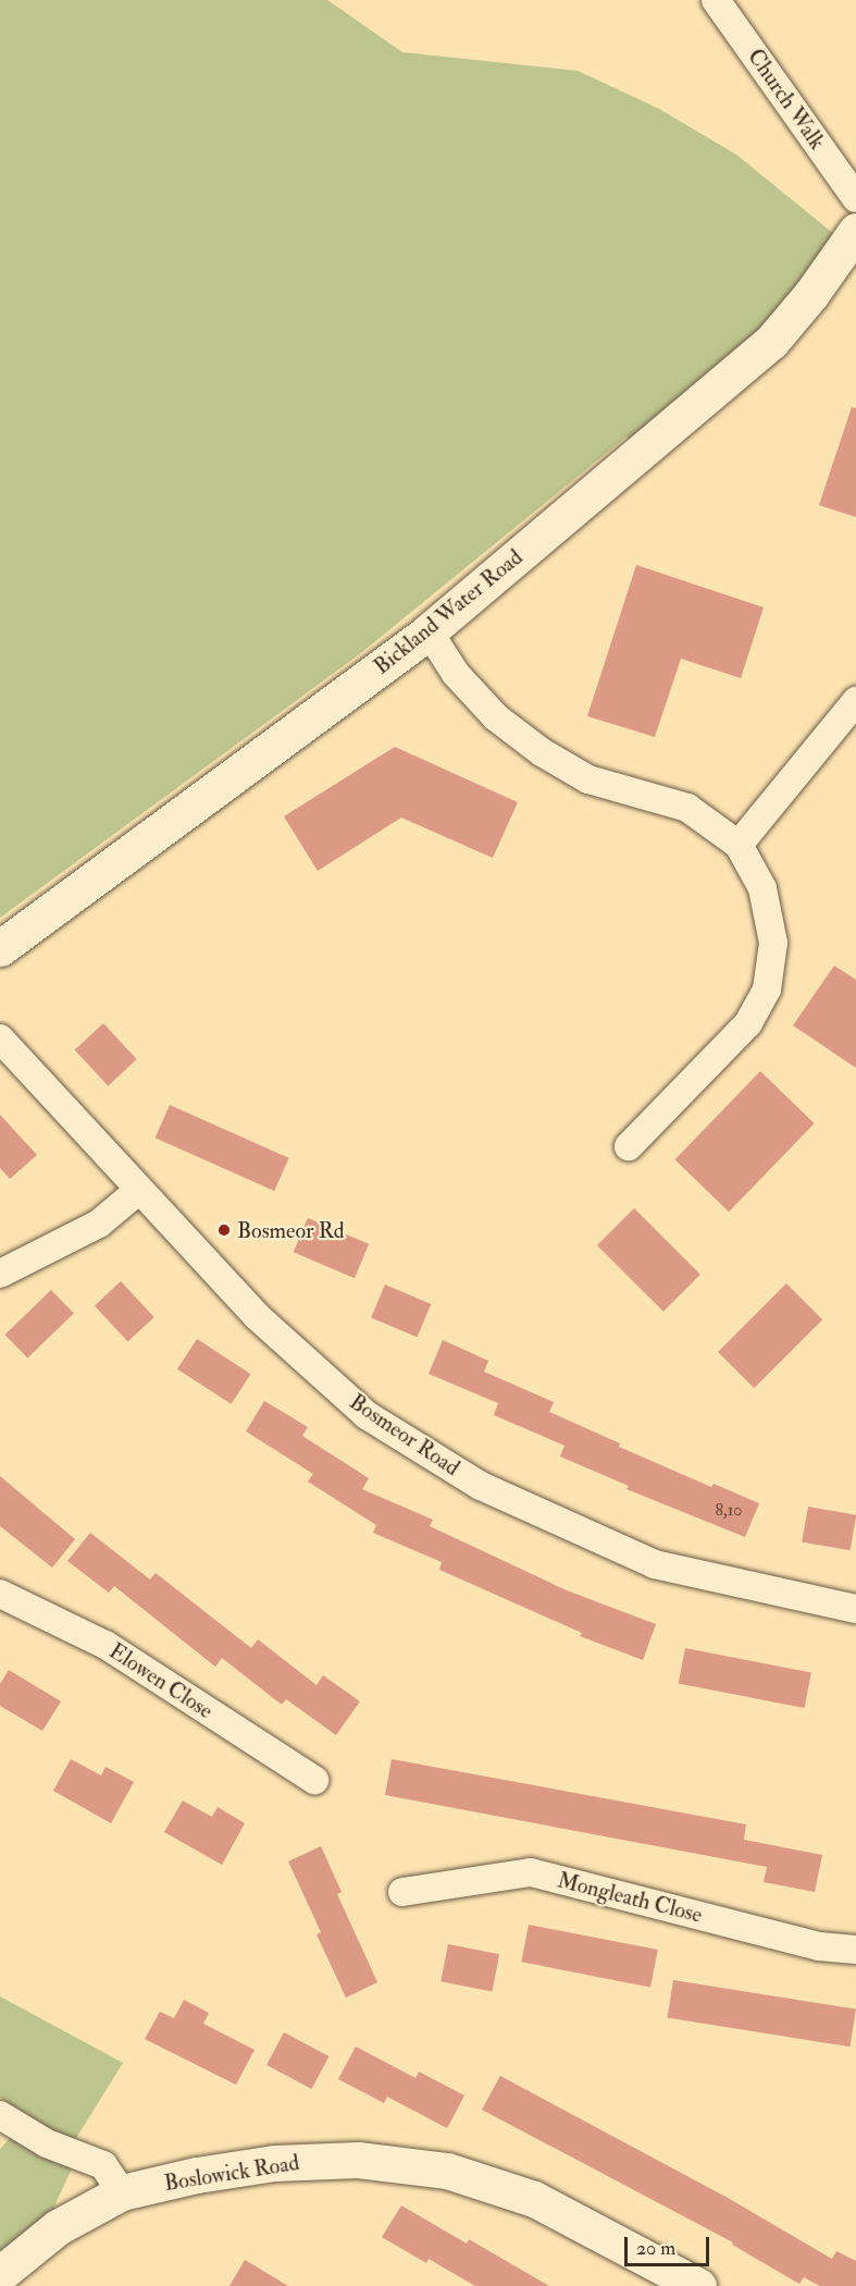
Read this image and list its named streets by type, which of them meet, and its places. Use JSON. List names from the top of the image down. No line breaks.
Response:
{"streets":{"street":["Church Walk","Bickland Water Road","Bosmeor Road","Elowen Close","Mongleath Close","Boslowick Road"]},"places":["Bosmeor Rd"],"house_numbers":["8,10"],"scale_bar":"20 m"}
